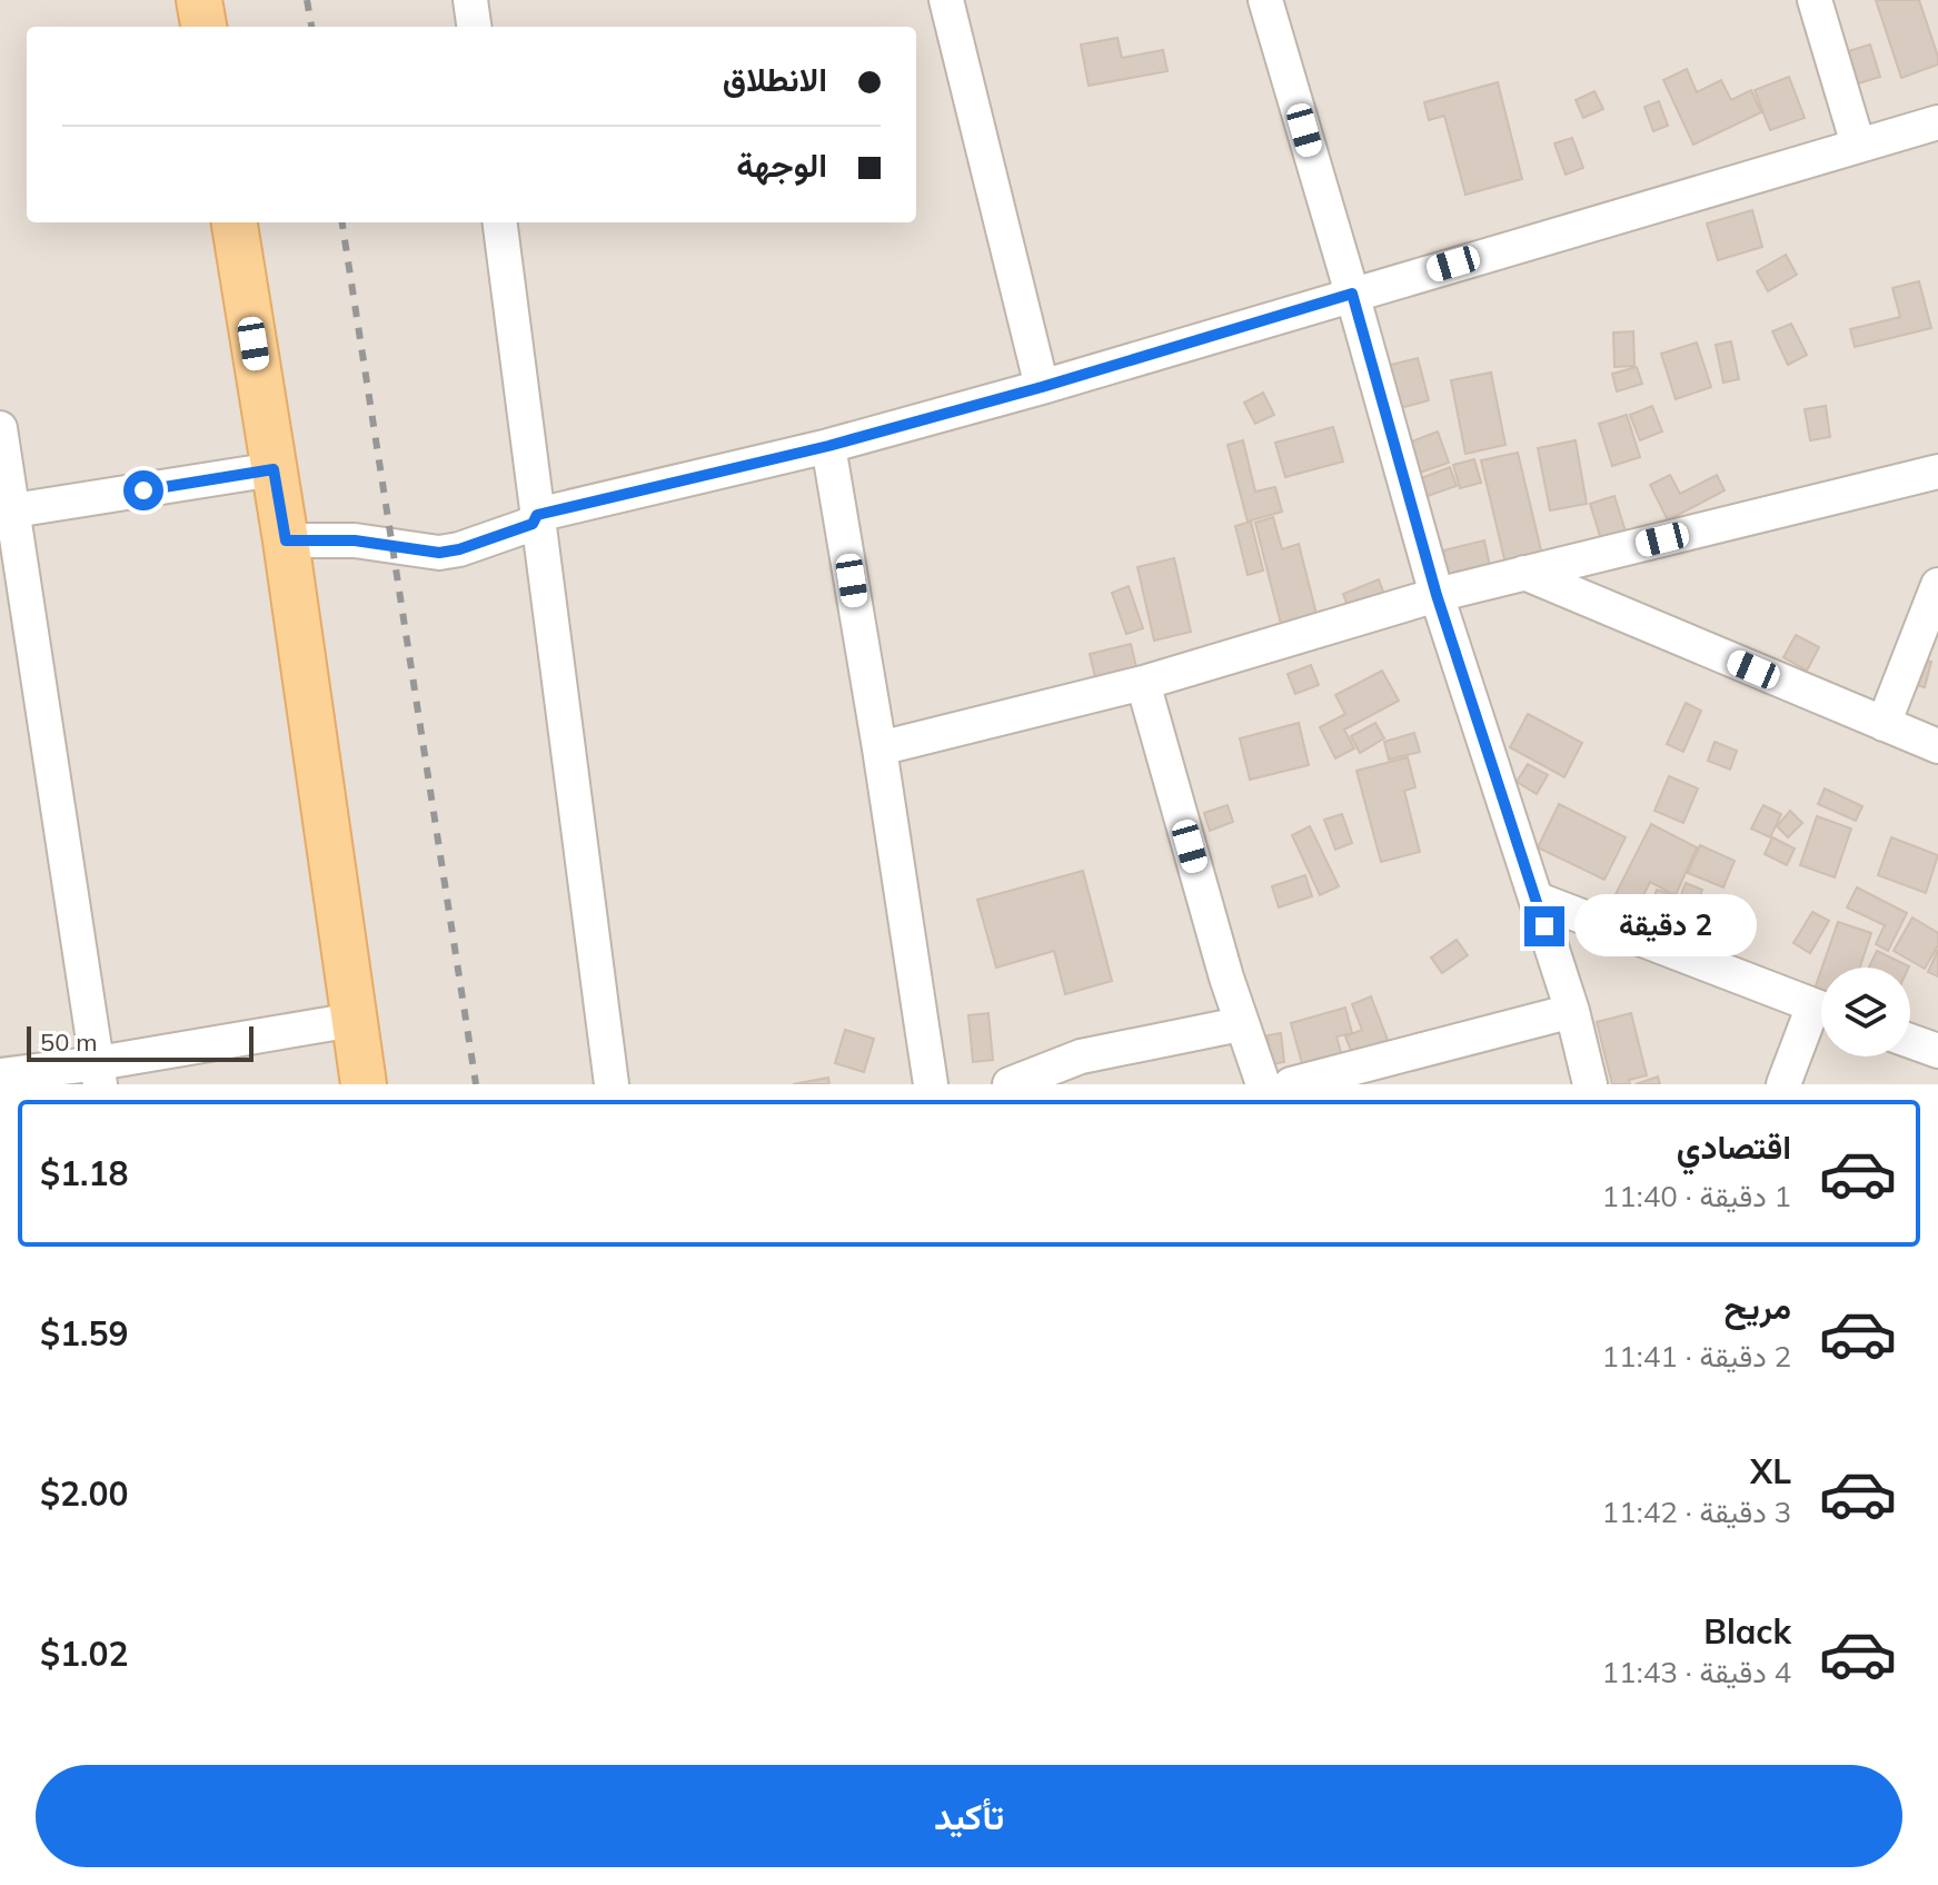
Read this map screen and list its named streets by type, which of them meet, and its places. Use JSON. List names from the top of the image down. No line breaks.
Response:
{"scale_bar":"50 m","page":{"banner":["الانطلاق","الوجهة"],"bubble":"2 دقيقة","scale":"50 m","list":[{"name":"اقتصادي","note":"1 دقيقة · 11:40","value":"$1.18"},{"name":"مريح","note":"2 دقيقة · 11:41","value":"$1.59"},{"name":"XL","note":"3 دقيقة · 11:42","value":"$2.00"},{"name":"Black","note":"4 دقيقة · 11:43","value":"$1.02"}],"buttons":"تأكيد"}}
